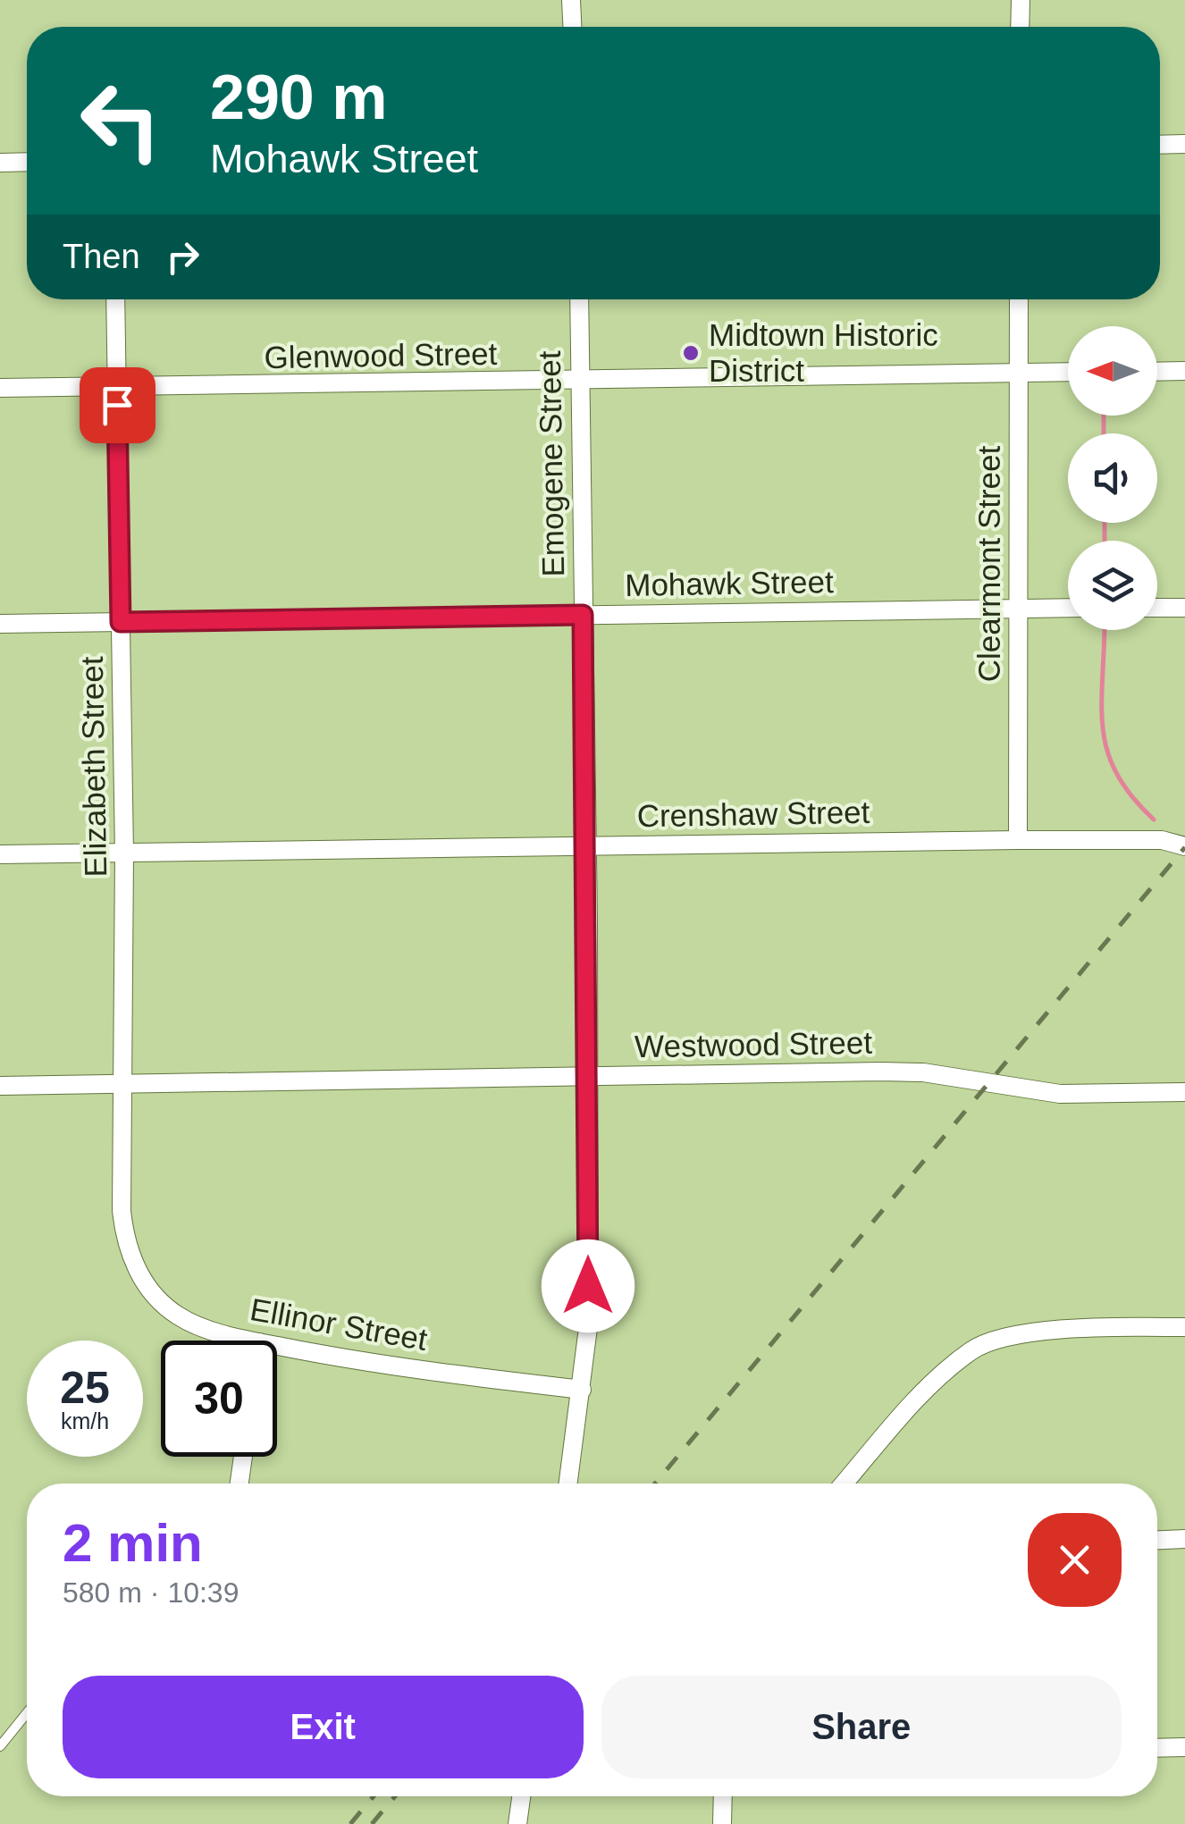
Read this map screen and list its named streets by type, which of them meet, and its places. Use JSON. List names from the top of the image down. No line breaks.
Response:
{"streets":{"street":["Glenwood Street","Emogene Street","Clearmont Street","Mohawk Street","Elizabeth Street","Crenshaw Street","Westwood Street","Ellinor Street"]},"crossings":[["Glenwood Street","Emogene Street"],["Glenwood Street","Clearmont Street"],["Glenwood Street","Elizabeth Street"],["Emogene Street","Mohawk Street"],["Emogene Street","Crenshaw Street"],["Emogene Street","Westwood Street"],["Emogene Street","Ellinor Street"],["Clearmont Street","Mohawk Street"],["Clearmont Street","Crenshaw Street"],["Mohawk Street","Elizabeth Street"],["Elizabeth Street","Crenshaw Street"],["Elizabeth Street","Westwood Street"],["Elizabeth Street","Ellinor Street"]],"places":["Midtown Historic District"],"north":"left","page":{"turn":["290 m","Mohawk Street"],"then":"Then","speed":"25 km/h","limit":"30","heading":["2 min","580 m · 10:39"],"buttons":["Exit","Share"]}}
